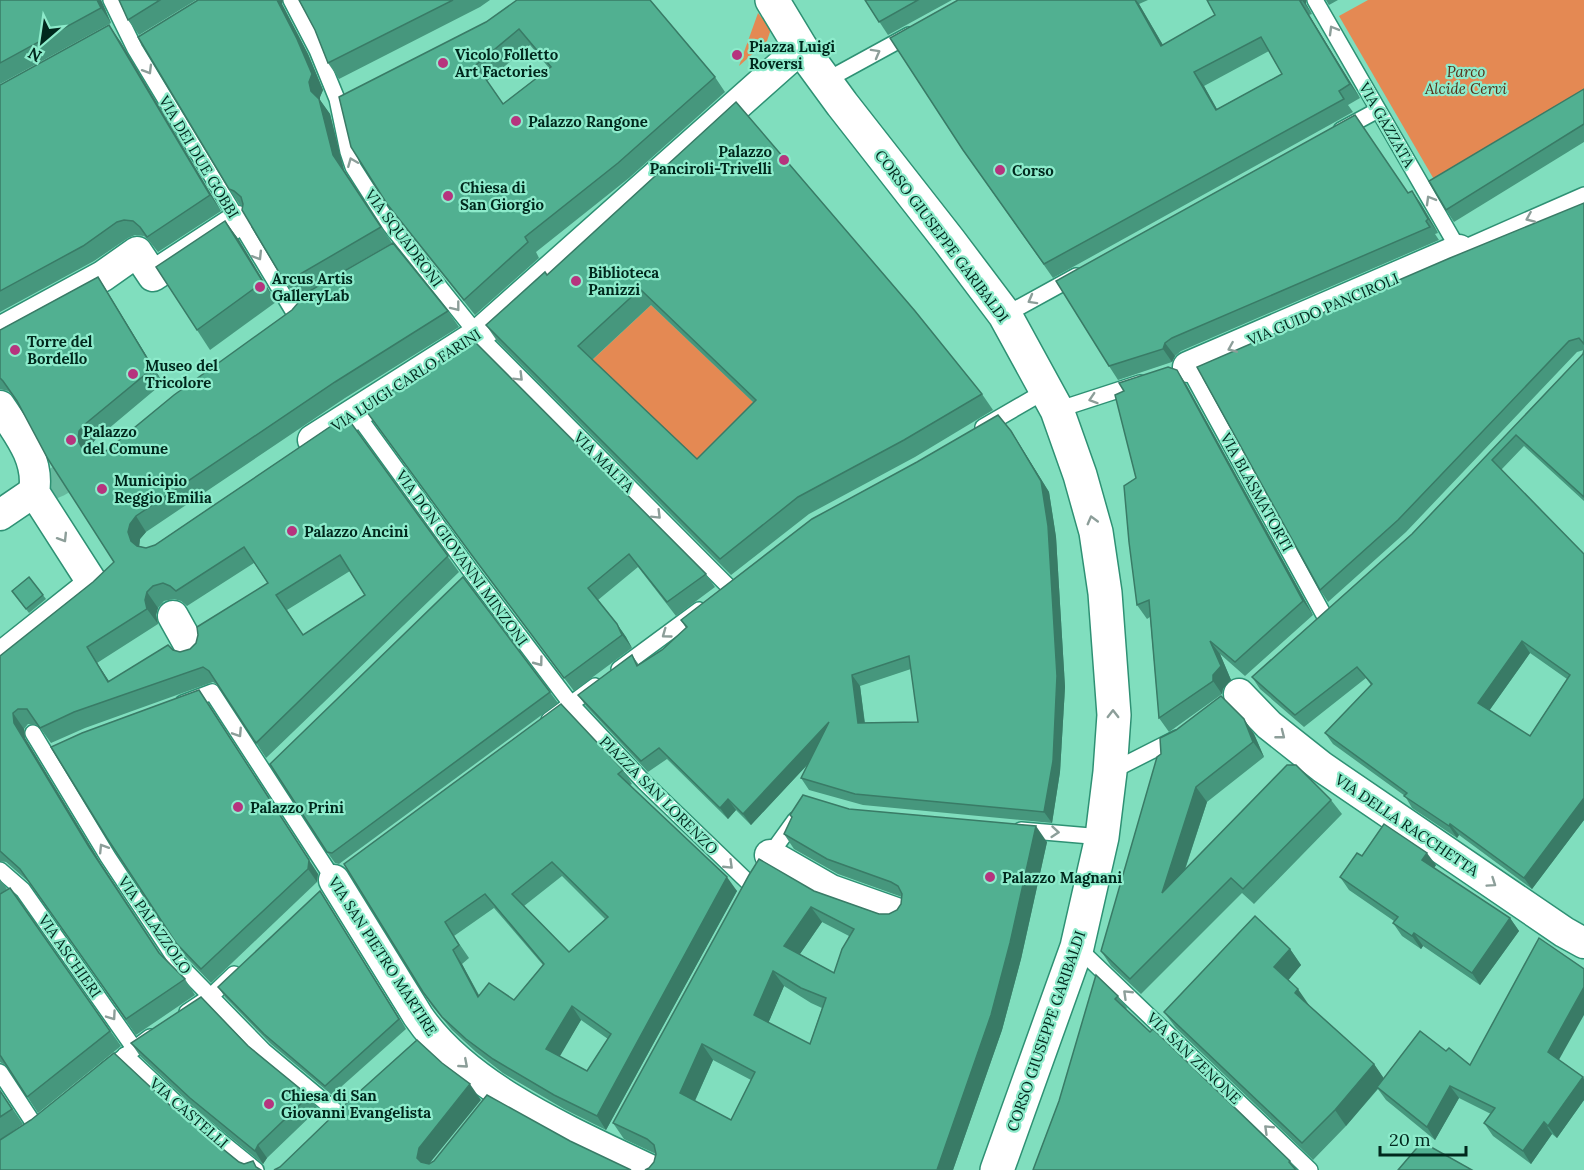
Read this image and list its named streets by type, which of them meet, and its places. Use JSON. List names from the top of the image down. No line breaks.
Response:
{"streets":{"street":["CORSO GIUSEPPE GARIBALDI","VIA GUIDO PANCIROLI","VIA LUIGI CARLO FARINI","VIA DELLA RACCHETTA","VIA SAN PIETRO MARTIRE"],"lane":["VIA GAZZATA","VIA DEI DUE GOBBI","VIA SQUADRONI","VIA MALTA","VIA BLASMATORTI","VIA DON GIOVANNI MINZONI","PIAZZA SAN LORENZO","VIA PALAZZOLO","VIA ASCHIERI","VIA SAN ZENONE","VIA CASTELLI"]},"crossings":[["VIA GAZZATA","VIA GUIDO PANCIROLI"],["CORSO GIUSEPPE GARIBALDI","VIA GUIDO PANCIROLI"],["CORSO GIUSEPPE GARIBALDI","VIA SAN ZENONE"],["VIA SQUADRONI","VIA LUIGI CARLO FARINI"],["VIA SQUADRONI","VIA MALTA"],["VIA GUIDO PANCIROLI","VIA BLASMATORTI"],["VIA LUIGI CARLO FARINI","VIA MALTA"],["VIA LUIGI CARLO FARINI","VIA DON GIOVANNI MINZONI"],["VIA MALTA","VIA DON GIOVANNI MINZONI"],["VIA MALTA","PIAZZA SAN LORENZO"],["VIA DON GIOVANNI MINZONI","PIAZZA SAN LORENZO"],["VIA ASCHIERI","VIA CASTELLI"]],"one_way":["VIA GAZZATA","VIA DEI DUE GOBBI","VIA GUIDO PANCIROLI","VIA DON GIOVANNI MINZONI","PIAZZA SAN LORENZO","VIA DELLA RACCHETTA","VIA PALAZZOLO","VIA ASCHIERI","VIA SAN PIETRO MARTIRE","VIA SAN ZENONE"],"parks":["Parco Alcide Cervi"],"places":["Piazza Luigi Roversi","Vicolo Folletto Art Factories","Palazzo Rangone","Palazzo Panciroli-Trivelli","Corso","Chiesa di San Giorgio","Biblioteca Panizzi","Arcus Artis GalleryLab","Torre del Bordello","Museo del Tricolore","Palazzo del Comune","Municipio Reggio Emilia","Palazzo Ancini","Palazzo Prini","Palazzo Magnani","Chiesa di San Giovanni Evangelista"],"scale_bar":"20 m","north":"bottom left"}
